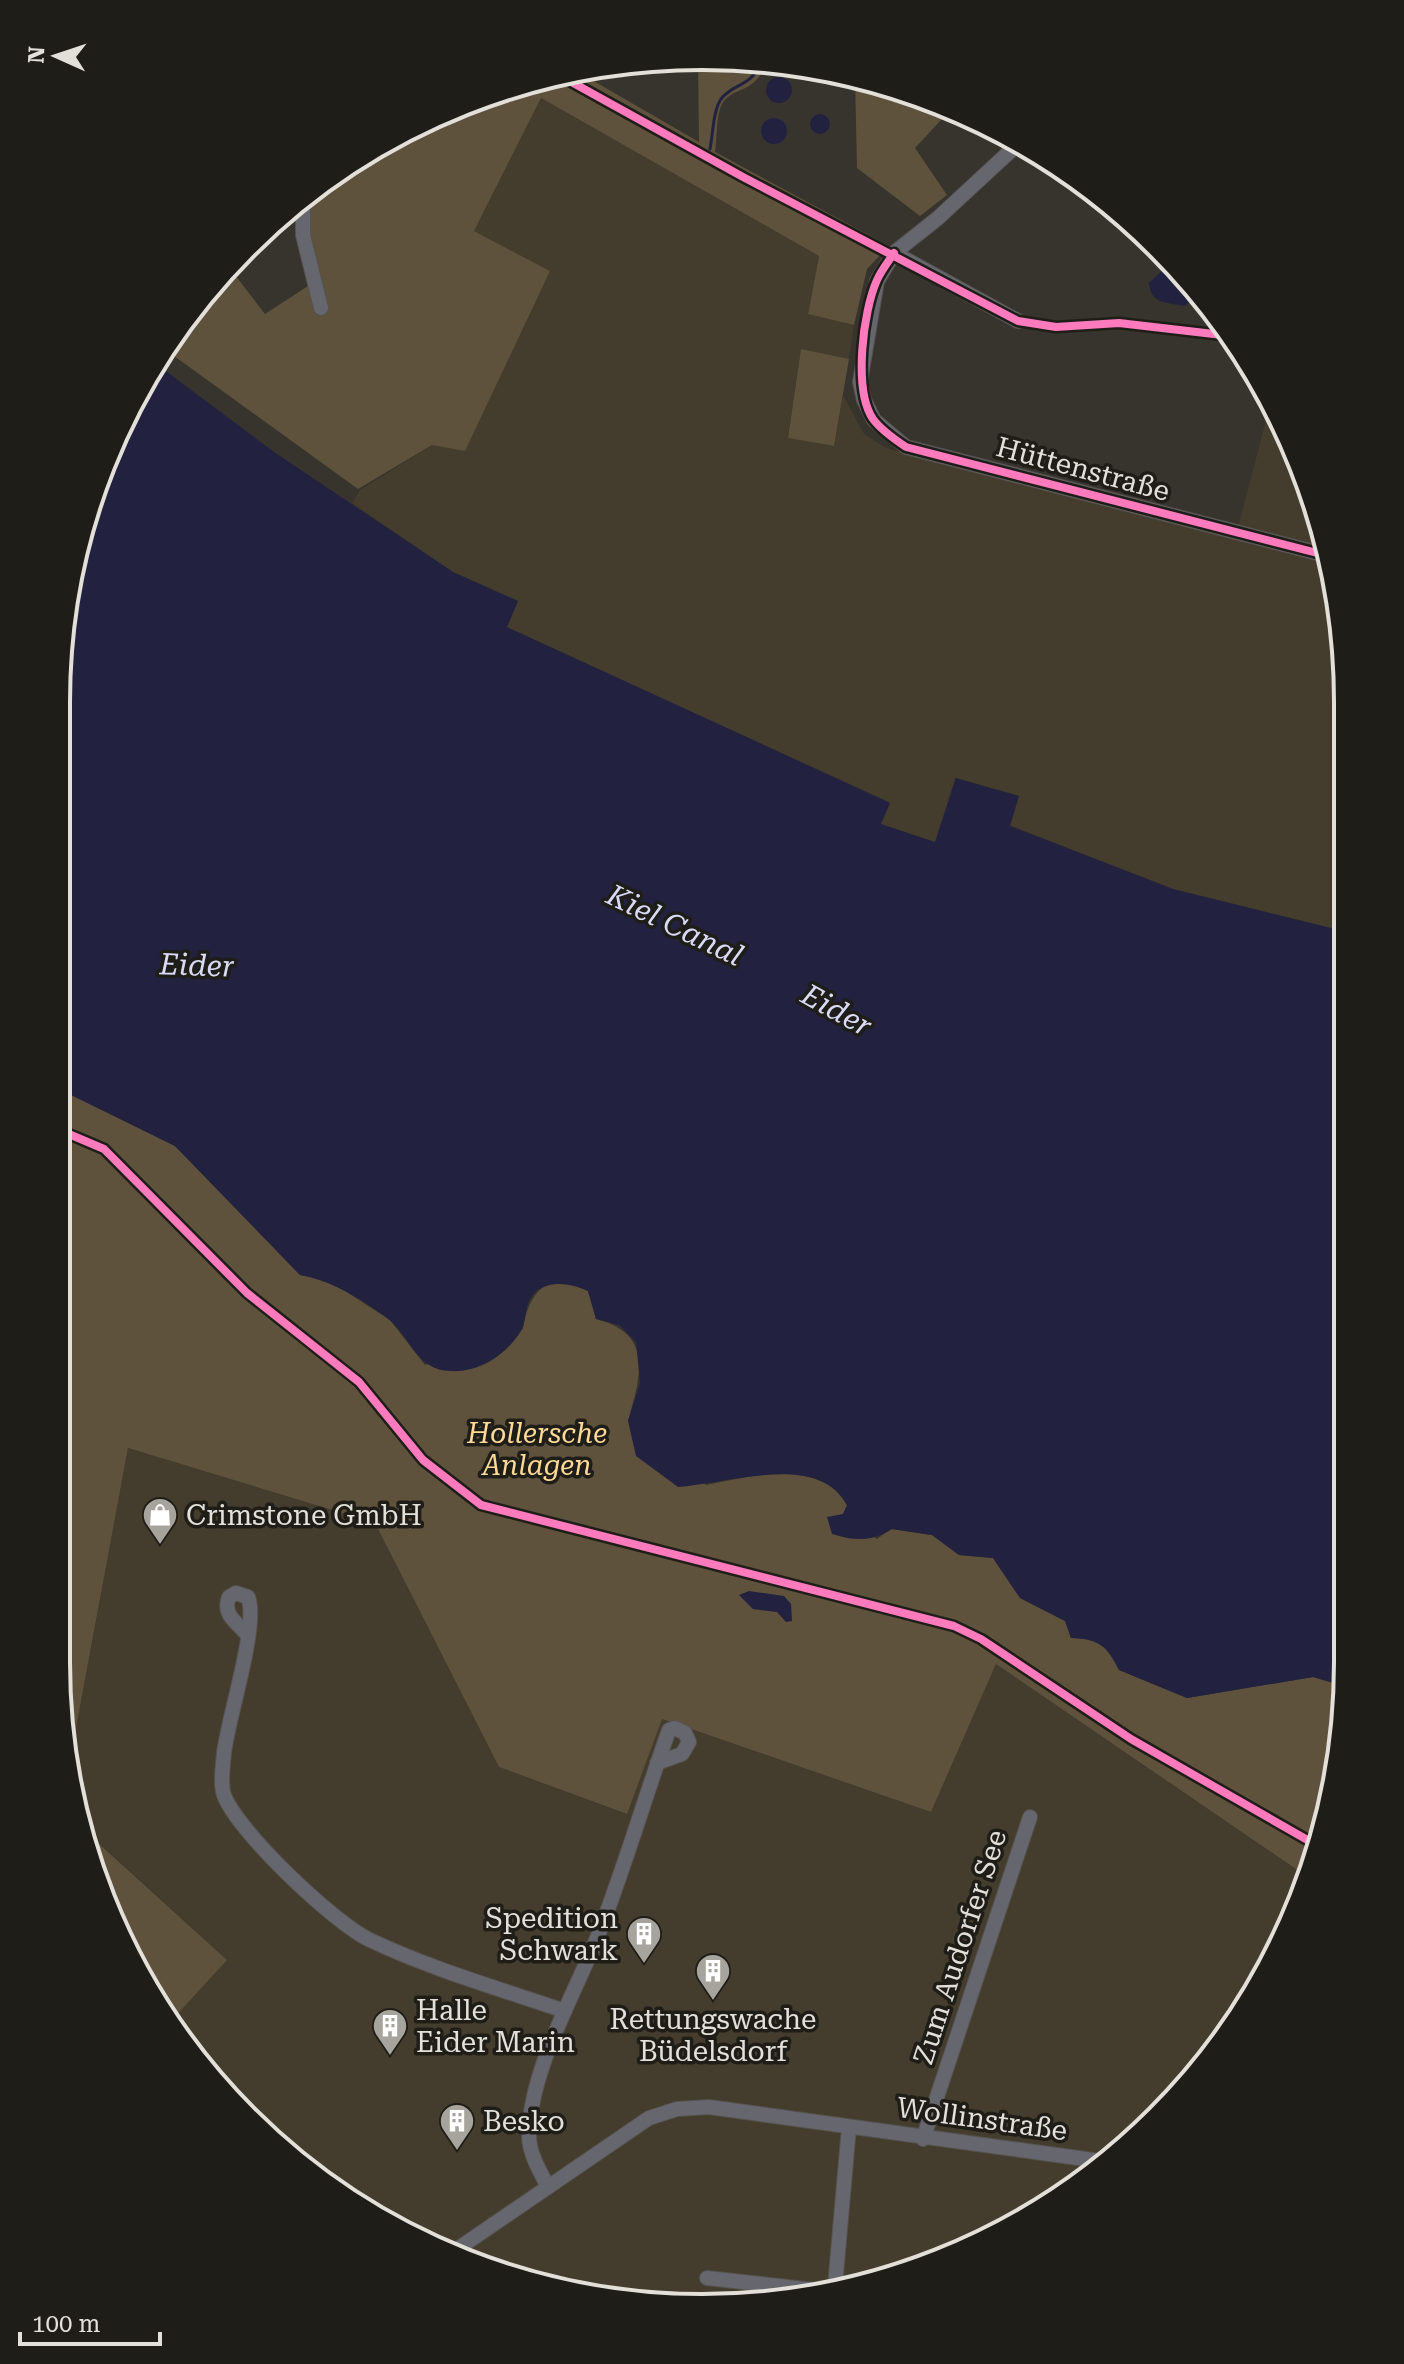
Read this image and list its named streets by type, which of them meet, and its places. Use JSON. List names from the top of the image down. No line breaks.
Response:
{"streets":{"street":["Hüttenstraße","Zum Audorfer See","Wollinstraße"]},"crossings":[["Zum Audorfer See","Wollinstraße"]],"water":["Kiel Canal","Eider"],"parks":["Hollersche Anlagen"],"places":{"shop":["Crimstone GmbH"],"building":["Spedition Schwark","Rettungswache Büdelsdorf","Halle Eider Marin","Besko"]},"scale_bar":"100 m","north":"left"}
